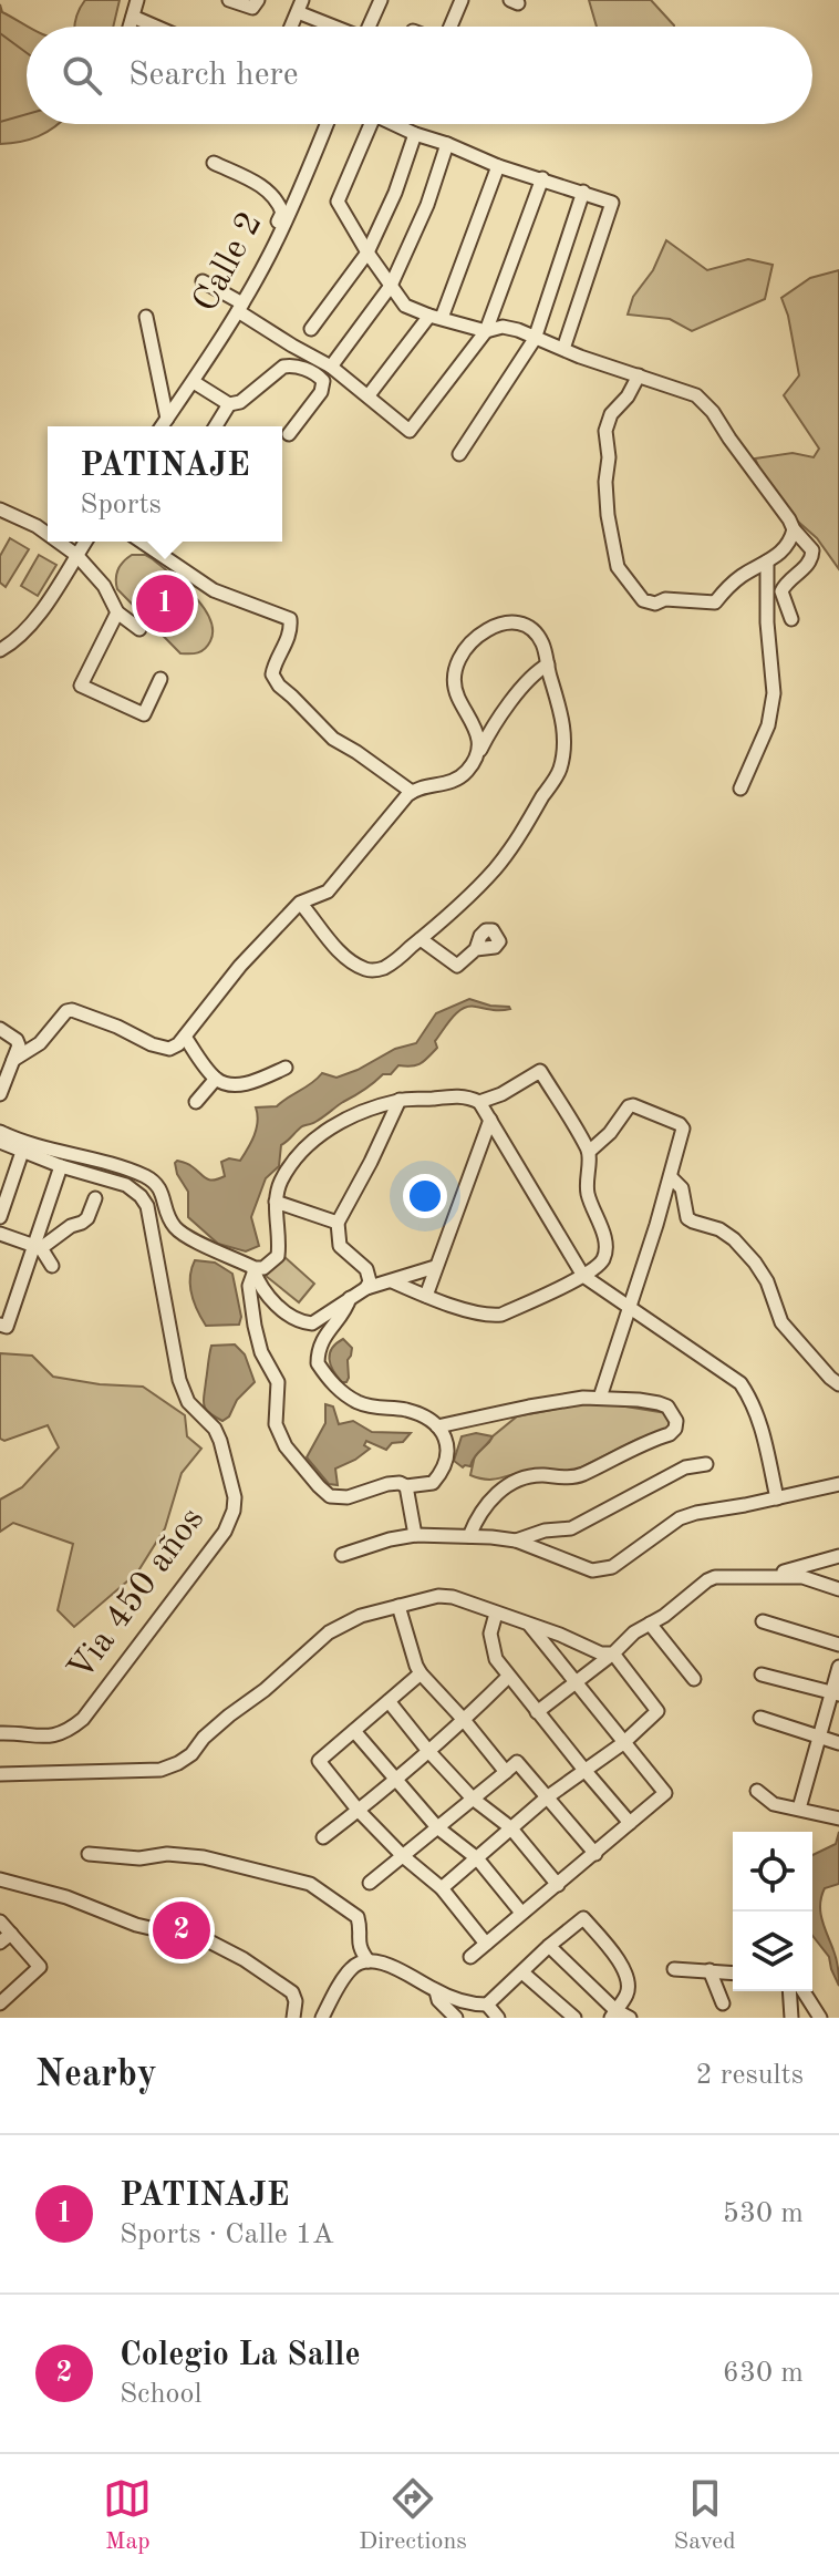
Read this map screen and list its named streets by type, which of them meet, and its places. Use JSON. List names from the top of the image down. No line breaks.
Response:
{"streets":{"street":["Calle 2","Via 450 años"]},"page":{"search":"Search here","popup":["PATINAJE","Sports"],"pins":["1","2"],"heading":["Nearby","2 results"],"list":[{"mark":"1","name":"PATINAJE","note":"Sports · Calle 1A","value":"530 m"},{"mark":"2","name":"Colegio La Salle","note":"School","value":"630 m"}],"nav":["Map","Directions","Saved"]}}
